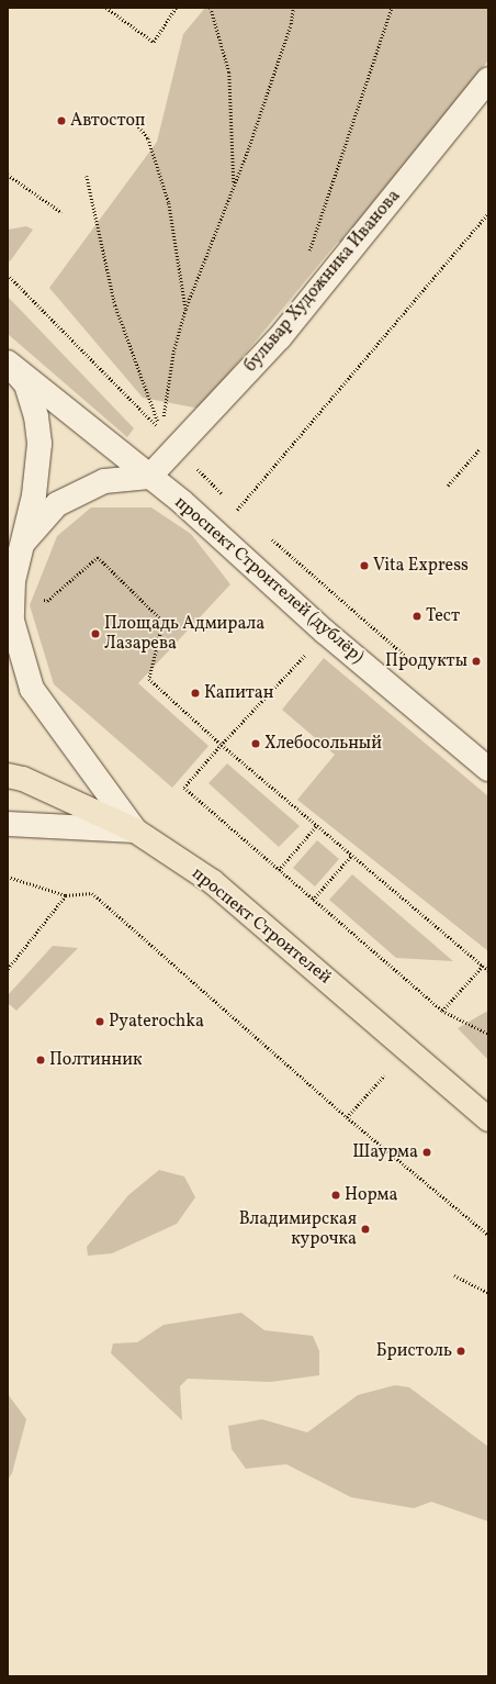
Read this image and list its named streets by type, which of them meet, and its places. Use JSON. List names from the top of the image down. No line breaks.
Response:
{"streets":{"main road":["проспект Строителей"],"street":["бульвар Художника Иванова","проспект Строителей (дублёр)"]},"crossings":[["бульвар Художника Иванова","проспект Строителей (дублёр)"]],"places":["Автостоп","Vita Express","Тест","Площадь Адмирала Лазарева","Продукты","Капитан","Хлебосольный","Pyaterochka","Полтинник","Шаурма","Норма","Владимирская курочка","Бристоль"]}
